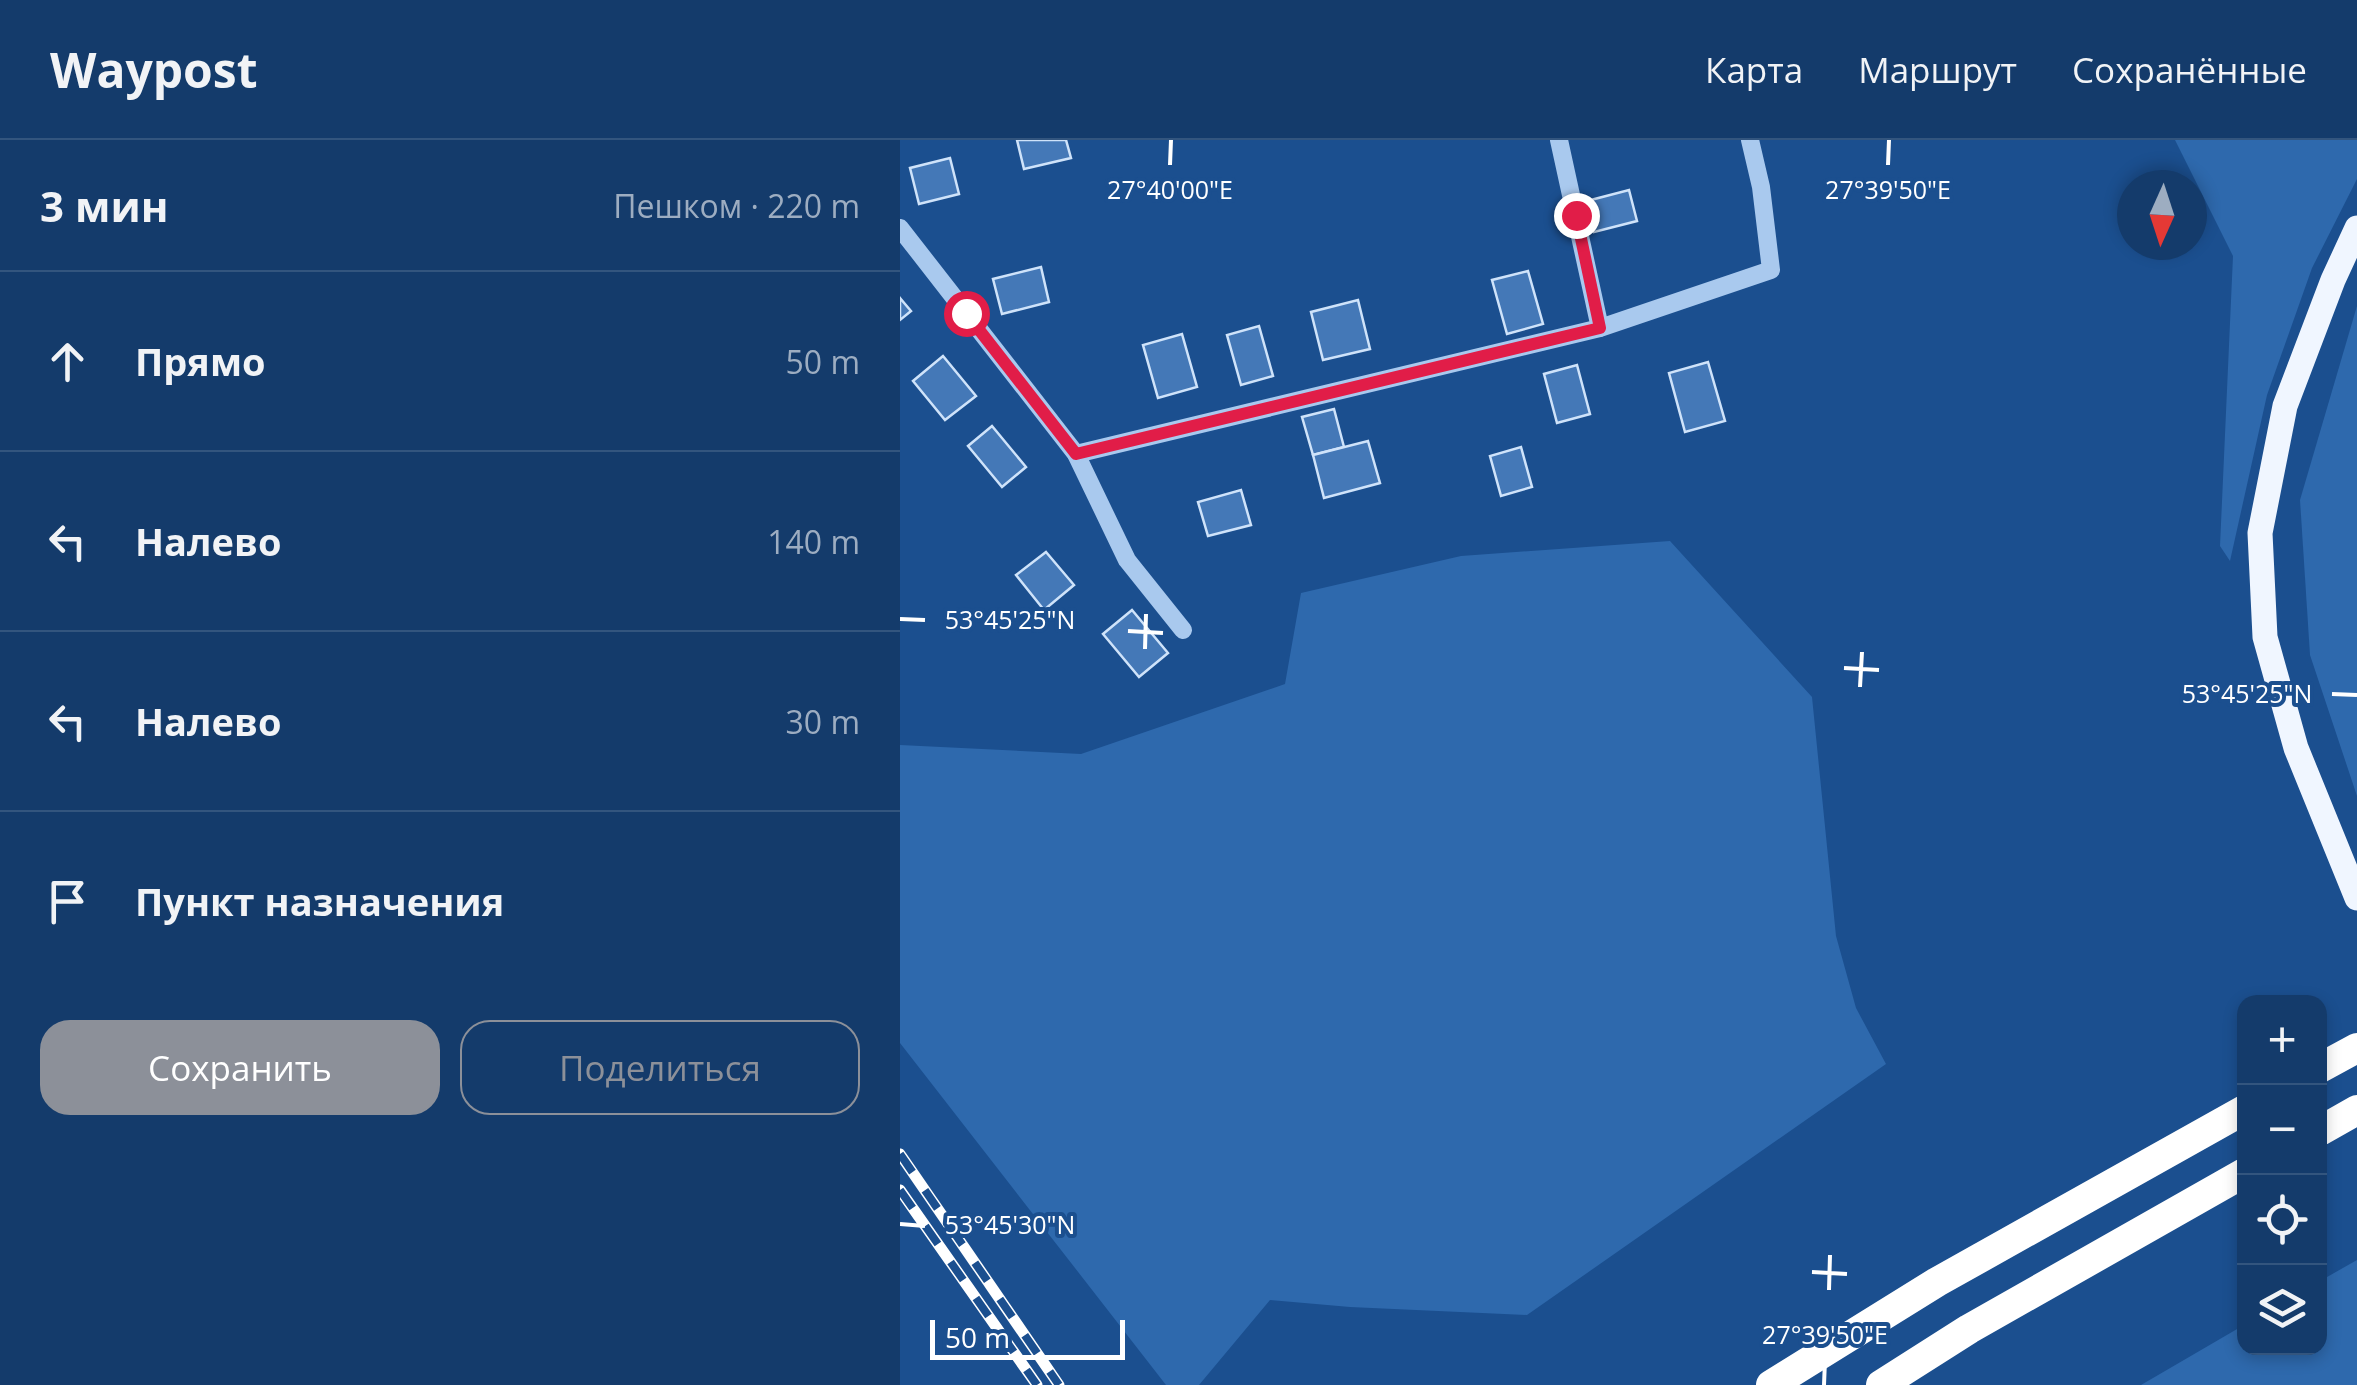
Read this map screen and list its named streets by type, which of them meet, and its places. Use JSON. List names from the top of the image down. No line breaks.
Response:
{"scale_bar":"50 m","north":"bottom","page":{"header":"Waypost","nav":["Карта","Маршрут","Сохранённые"],"heading":["3 мин","Пешком · 220 m"],"list":[["Прямо","50 m"],["Налево","140 m"],["Налево","30 m"],"Пункт назначения"],"buttons":["Сохранить","Поделиться"],"map_buttons":["+","−"],"scale":"50 m"},"coordinates":["27°40'00\"E","27°39'50\"E","53°45'25\"N","53°45'30\"N"]}
